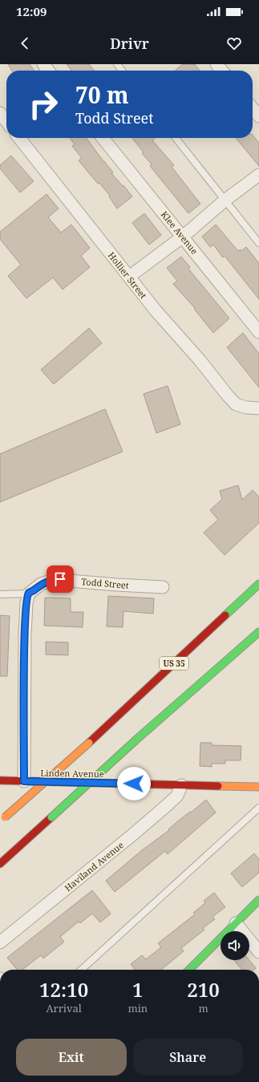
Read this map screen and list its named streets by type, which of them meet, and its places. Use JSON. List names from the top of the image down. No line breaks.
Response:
{"streets":{"main road":["US 35","Linden Avenue"],"street":["Klee Avenue","Hollier Street","Todd Street","Haviland Avenue"]},"crossings":[["Linden Avenue","Haviland Avenue"]],"page":{"status":"12:09","header":"Drivr","turn":["70 m","Todd Street"],"eta":["12:10","Arrival","1","min","210","m"],"buttons":["Exit","Share"]}}
